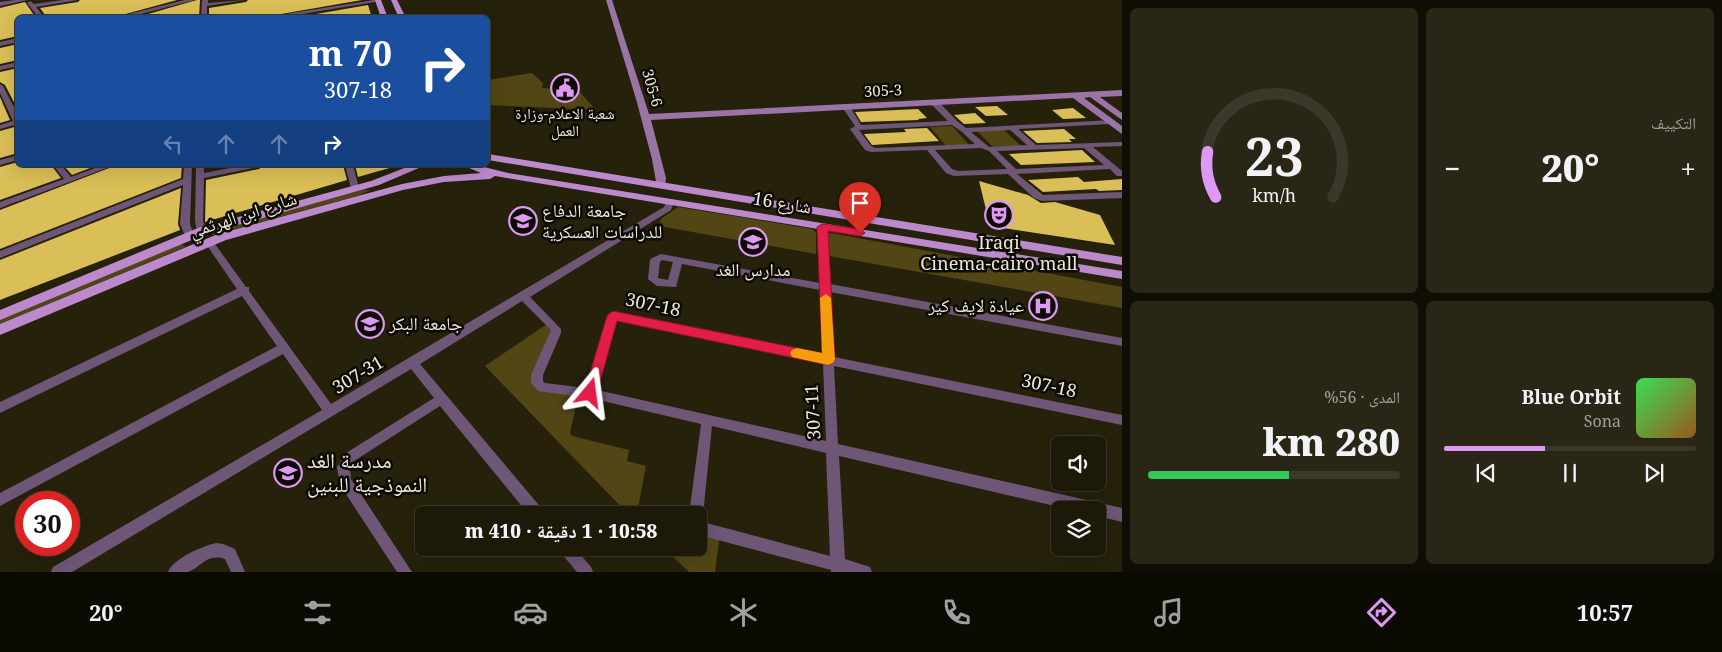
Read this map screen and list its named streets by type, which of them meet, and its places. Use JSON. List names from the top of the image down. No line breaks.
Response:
{"streets":{"main road":["شارع 16","شارع ابن الهرثمي"],"street":["305-6","305-3","307-18","307-31","307-11"]},"crossings":[["305-6","305-3"],["305-6","شارع 16"],["شارع 16","شارع ابن الهرثمي"],["شارع 16","307-31"],["شارع 16","307-11"],["307-18","307-11"]],"places":{"public building":["شعبة الاعلام-وزارة العمل"],"theatre":["Iraqi Cinema-cairo mall"],"school or university":["جامعة الدفاع للدراسات العسكرية","مدارس الغد","جامعة البكر","مدرسة الغد النموذجية للبنين"],"hospital":["عيادة لايف كير"]},"page":{"tile":["التكييف",["المدى · 56%","280 km"]],"turn":["70 m","307-18"],"heat":["−","20°","+"],"song":["Blue Orbit","Sona"],"limit":"30","trip":"10:58 · 1 دقيقة · 410 m","tabs":["10:57","20°"],"gauge":["23","km/h"]}}
